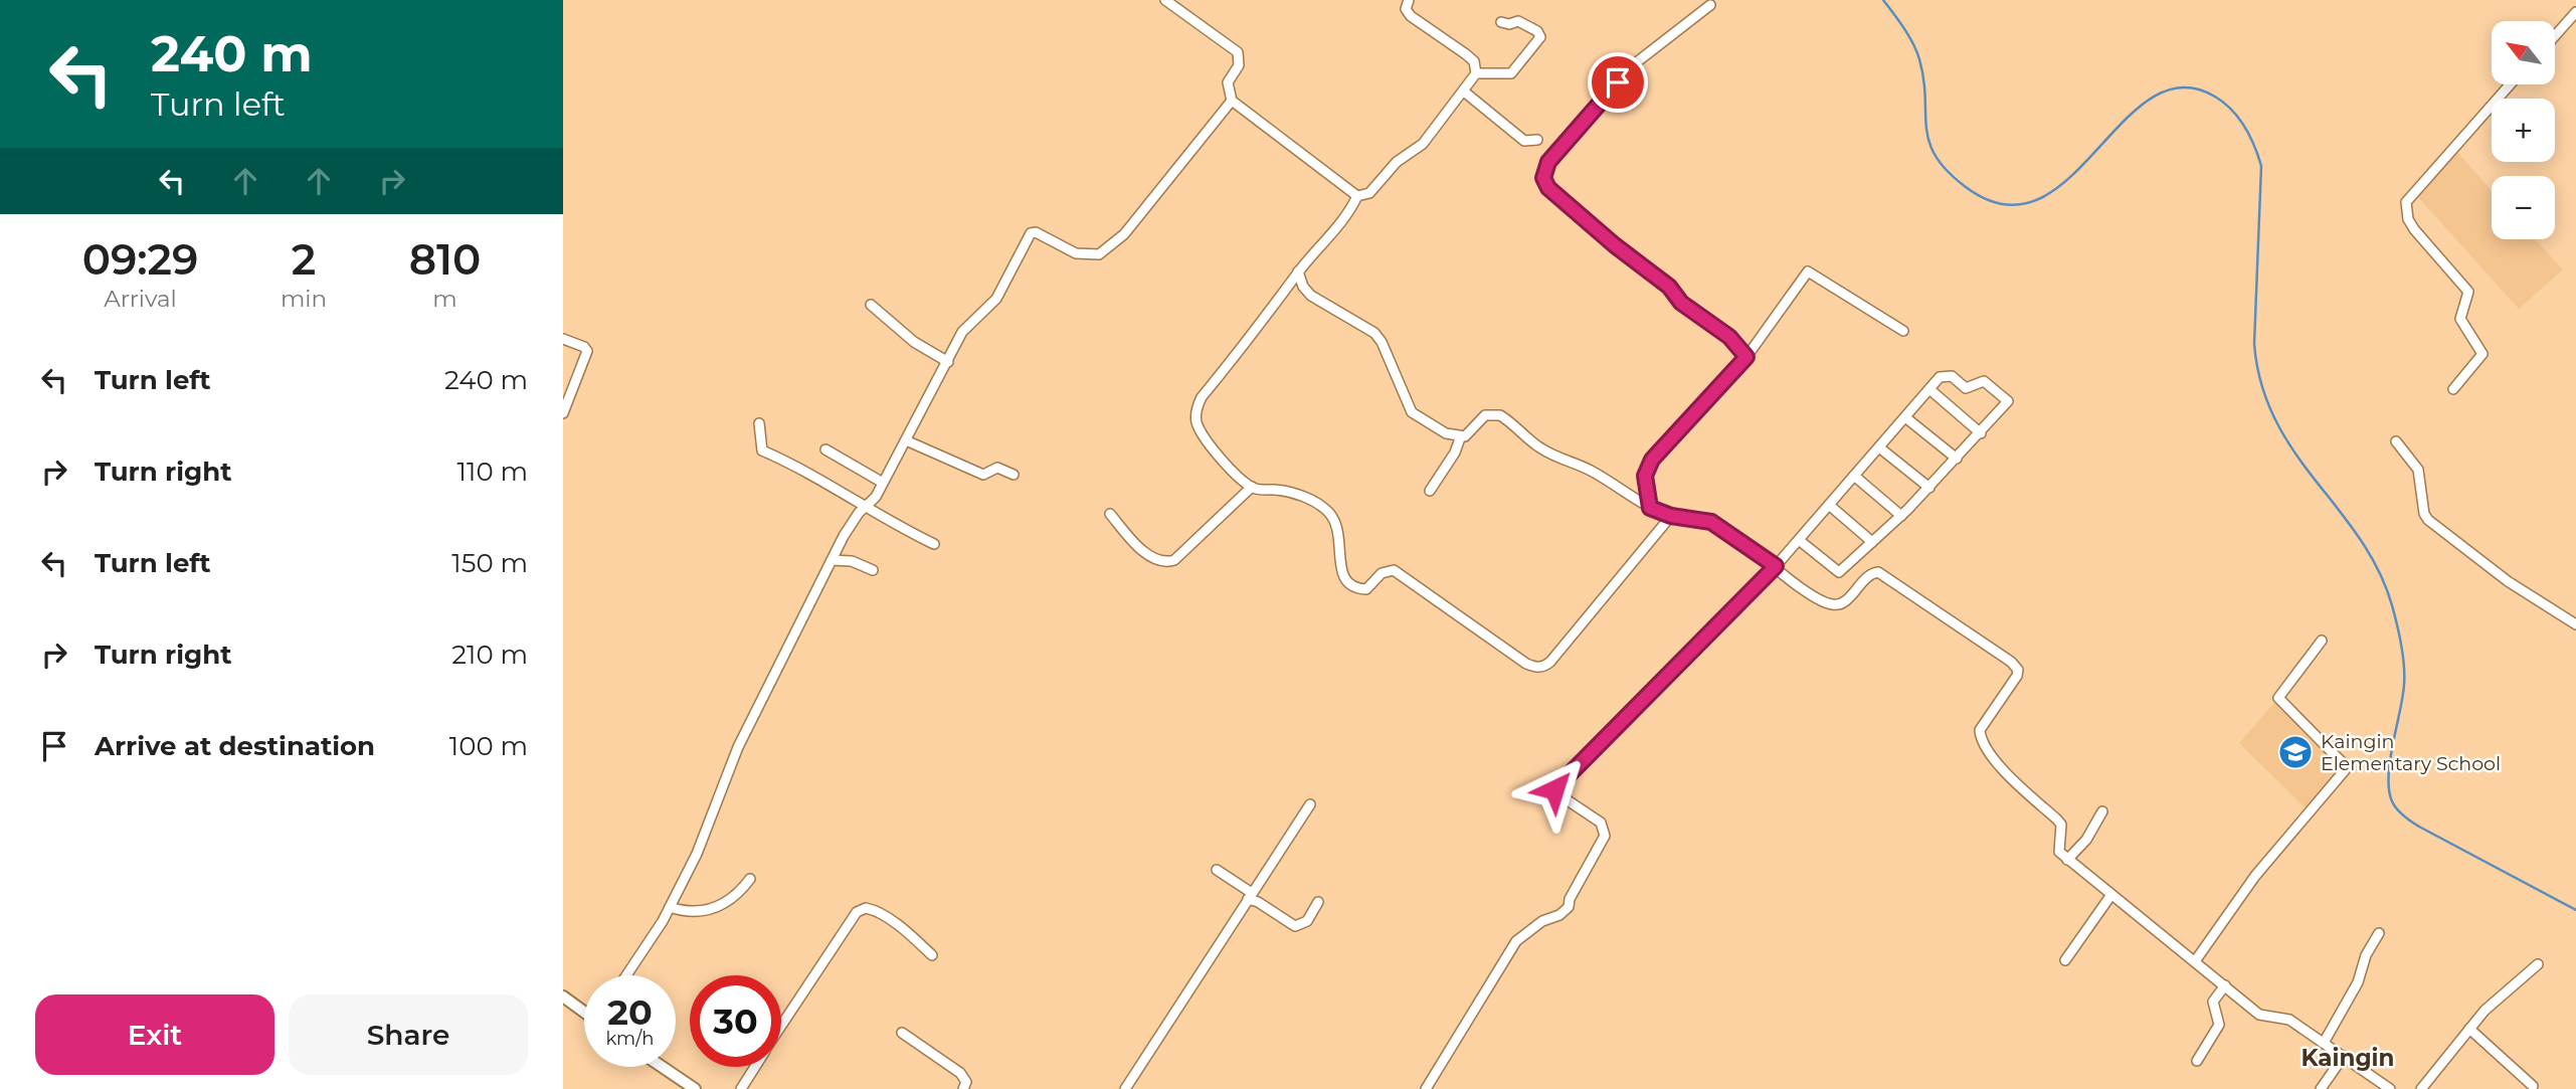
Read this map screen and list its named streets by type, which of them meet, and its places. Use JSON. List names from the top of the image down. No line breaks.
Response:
{"districts":["Kaingin"],"places":{"school or university":["Kaingin Elementary School"]},"north":"top left","page":{"turn":["240 m","Turn left"],"map_buttons":["+","−"],"eta":["09:29","Arrival","2","min","810","m"],"list":[{"name":"Turn left","value":"240 m"},{"name":"Turn right","value":"110 m"},{"name":"Turn left","value":"150 m"},{"name":"Turn right","value":"210 m"},{"name":"Arrive at destination","value":"100 m"}],"speed":"20 km/h","limit":"30","buttons":["Exit","Share"]}}
